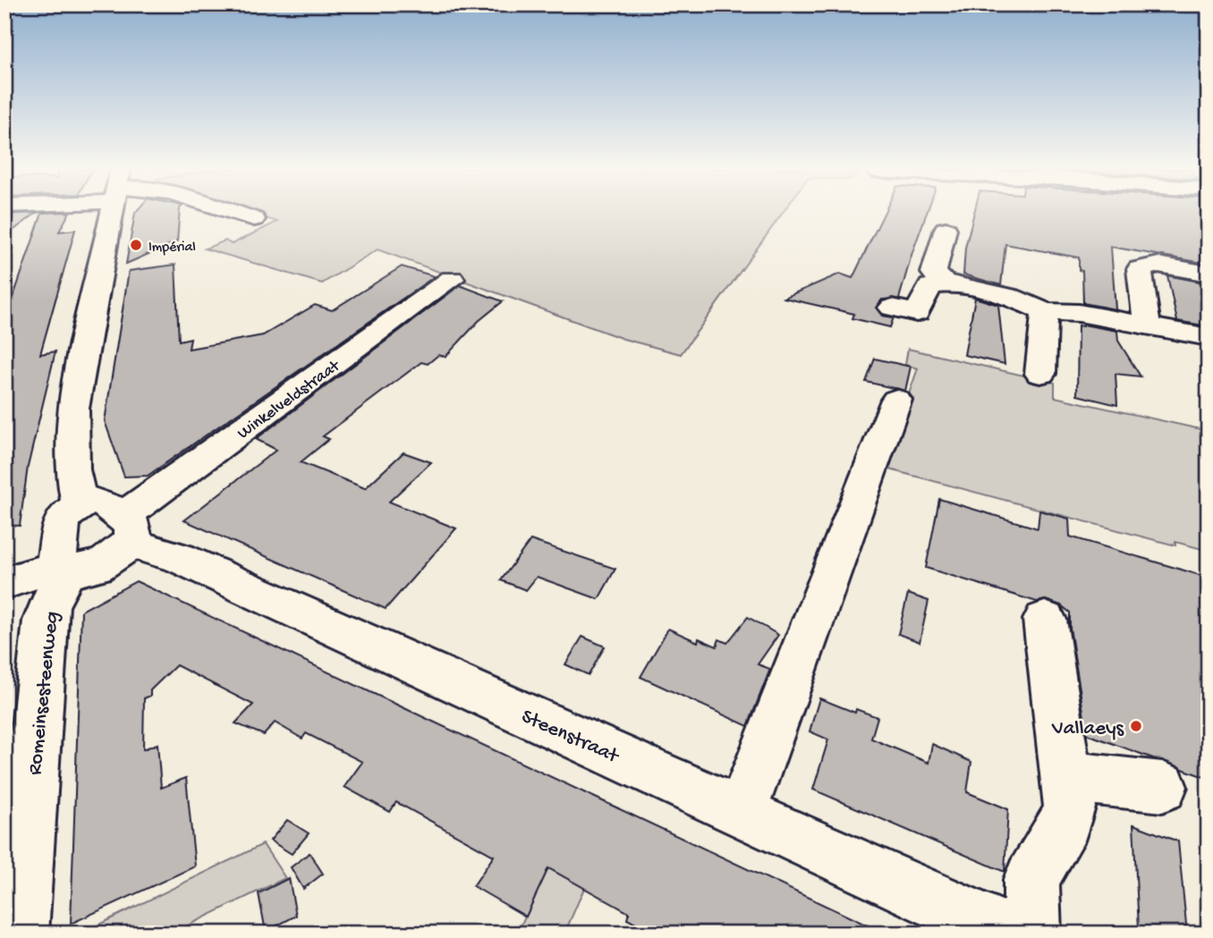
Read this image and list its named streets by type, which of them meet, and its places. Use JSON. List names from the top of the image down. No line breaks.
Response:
{"streets":{"street":["Winkelveldstraat","Romeinsesteenweg","Steenstraat"]},"crossings":[["Winkelveldstraat","Romeinsesteenweg"],["Winkelveldstraat","Steenstraat"],["Romeinsesteenweg","Steenstraat"]],"places":["Impérial","Vallaeys"]}
